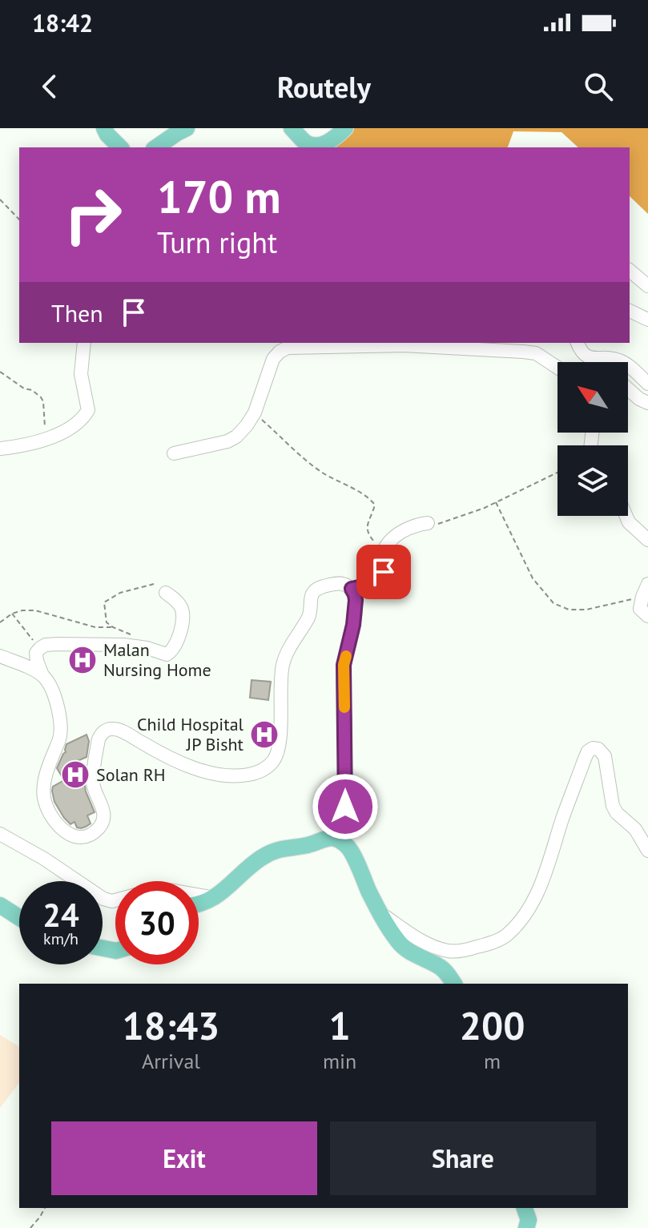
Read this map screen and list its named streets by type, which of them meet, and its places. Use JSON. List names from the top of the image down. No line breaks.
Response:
{"places":{"hospital":["Malan Nursing Home","Child Hospital JP Bisht","Solan RH"]},"north":"top left","page":{"status":"18:42","header":"Routely","turn":["170 m","Turn right"],"then":"Then","speed":"24 km/h","limit":"30","eta":["18:43","Arrival","1","min","200","m"],"buttons":["Exit","Share"]}}
